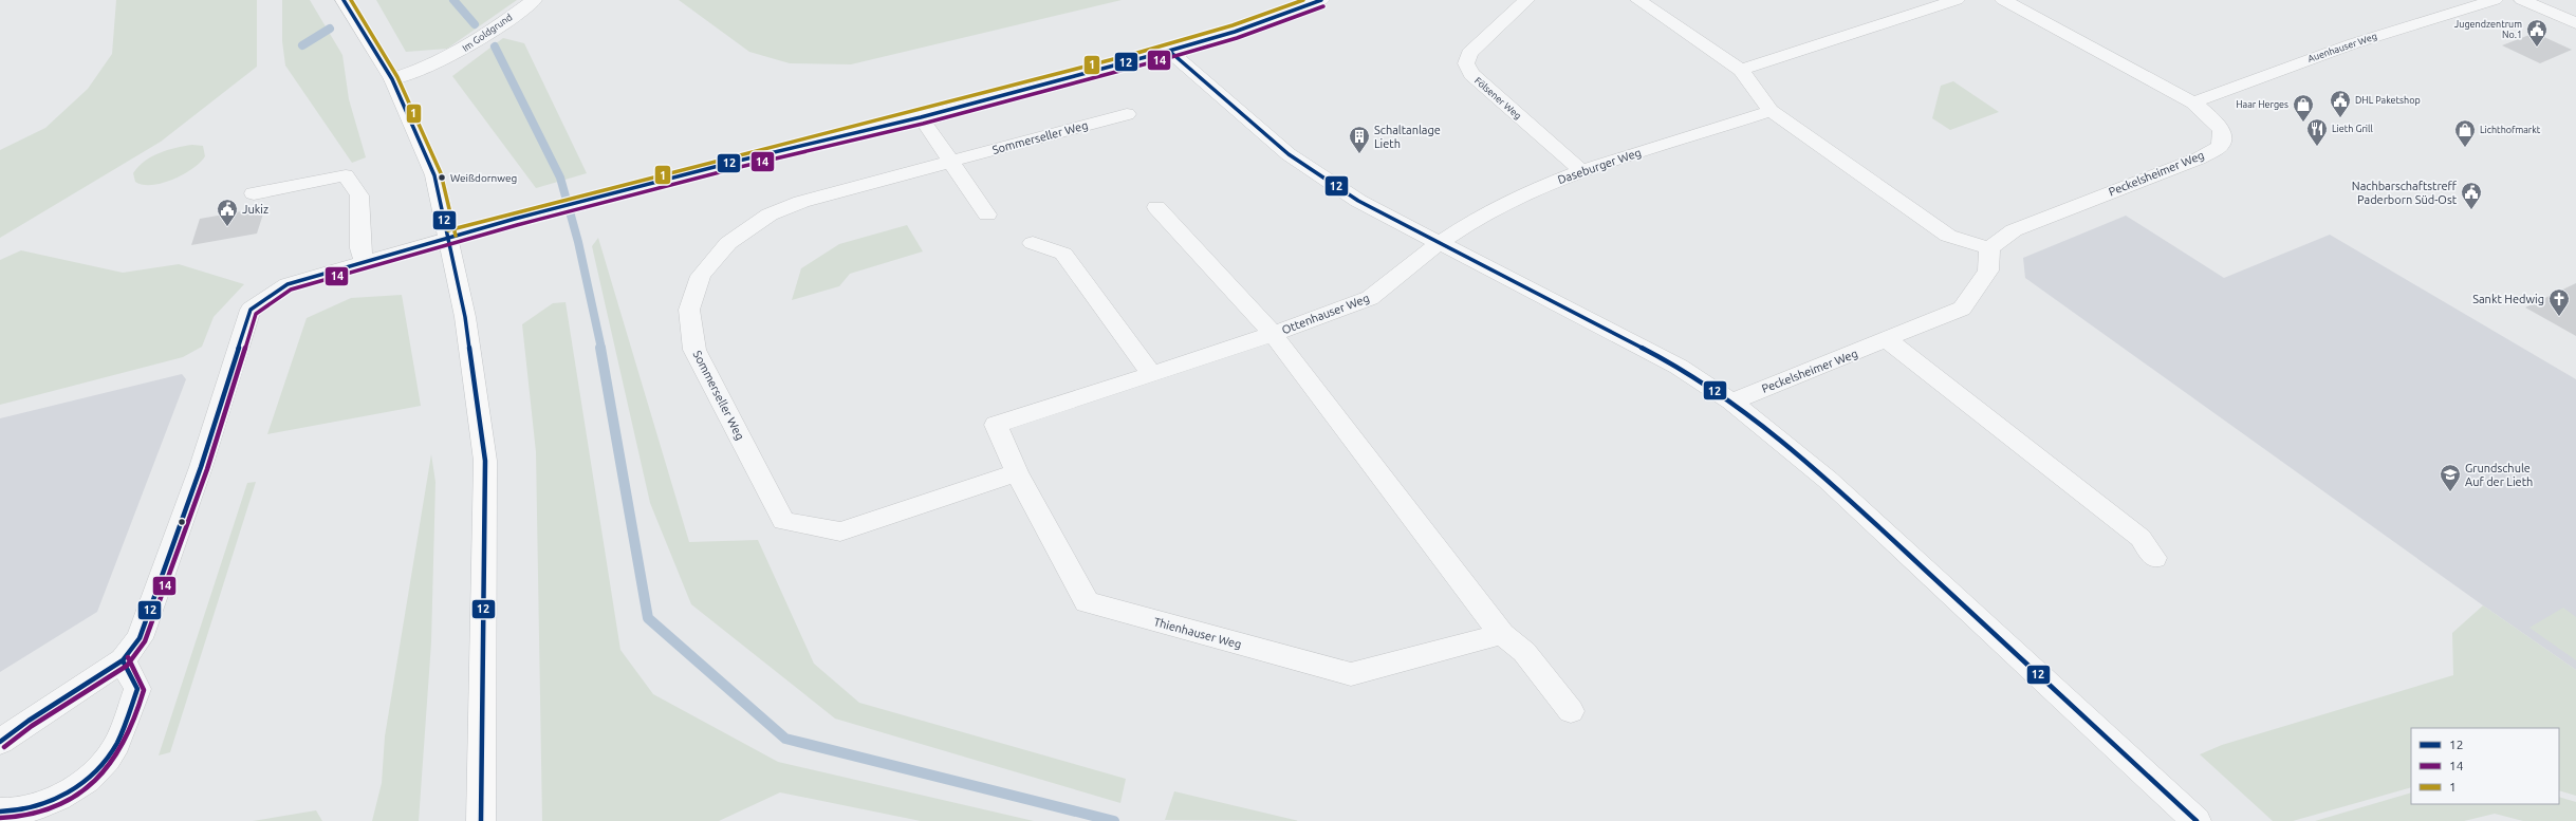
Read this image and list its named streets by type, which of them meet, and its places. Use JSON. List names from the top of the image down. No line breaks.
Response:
{"streets":{"street":["Im Goldgrund","Auenhauser Weg","Fölsener Weg","Sommerseller Weg","Daseburger Weg","Peckelsheimer Weg","Ottenhauser Weg","Thienhauser Weg"]},"crossings":[["Auenhauser Weg","Peckelsheimer Weg"],["Fölsener Weg","Daseburger Weg"],["Sommerseller Weg","Thienhauser Weg"],["Daseburger Weg","Ottenhauser Weg"],["Ottenhauser Weg","Thienhauser Weg"]],"places":{"public building":["Jugendzentrum No.1","DHL Paketshop","Nachbarschaftstreff Paderborn Süd-Ost","Jukiz"],"shop":["Haar Herges","Lichthofmarkt"],"restaurant":["Lieth Grill"],"building":["Schaltanlage Lieth"],"other":["Weißdornweg"],"church":["Sankt Hedwig"],"school or university":["Grundschule Auf der Lieth"]},"lines":["transit line 12","transit line 1","transit line 14"],"legend":["12","14","1"]}
